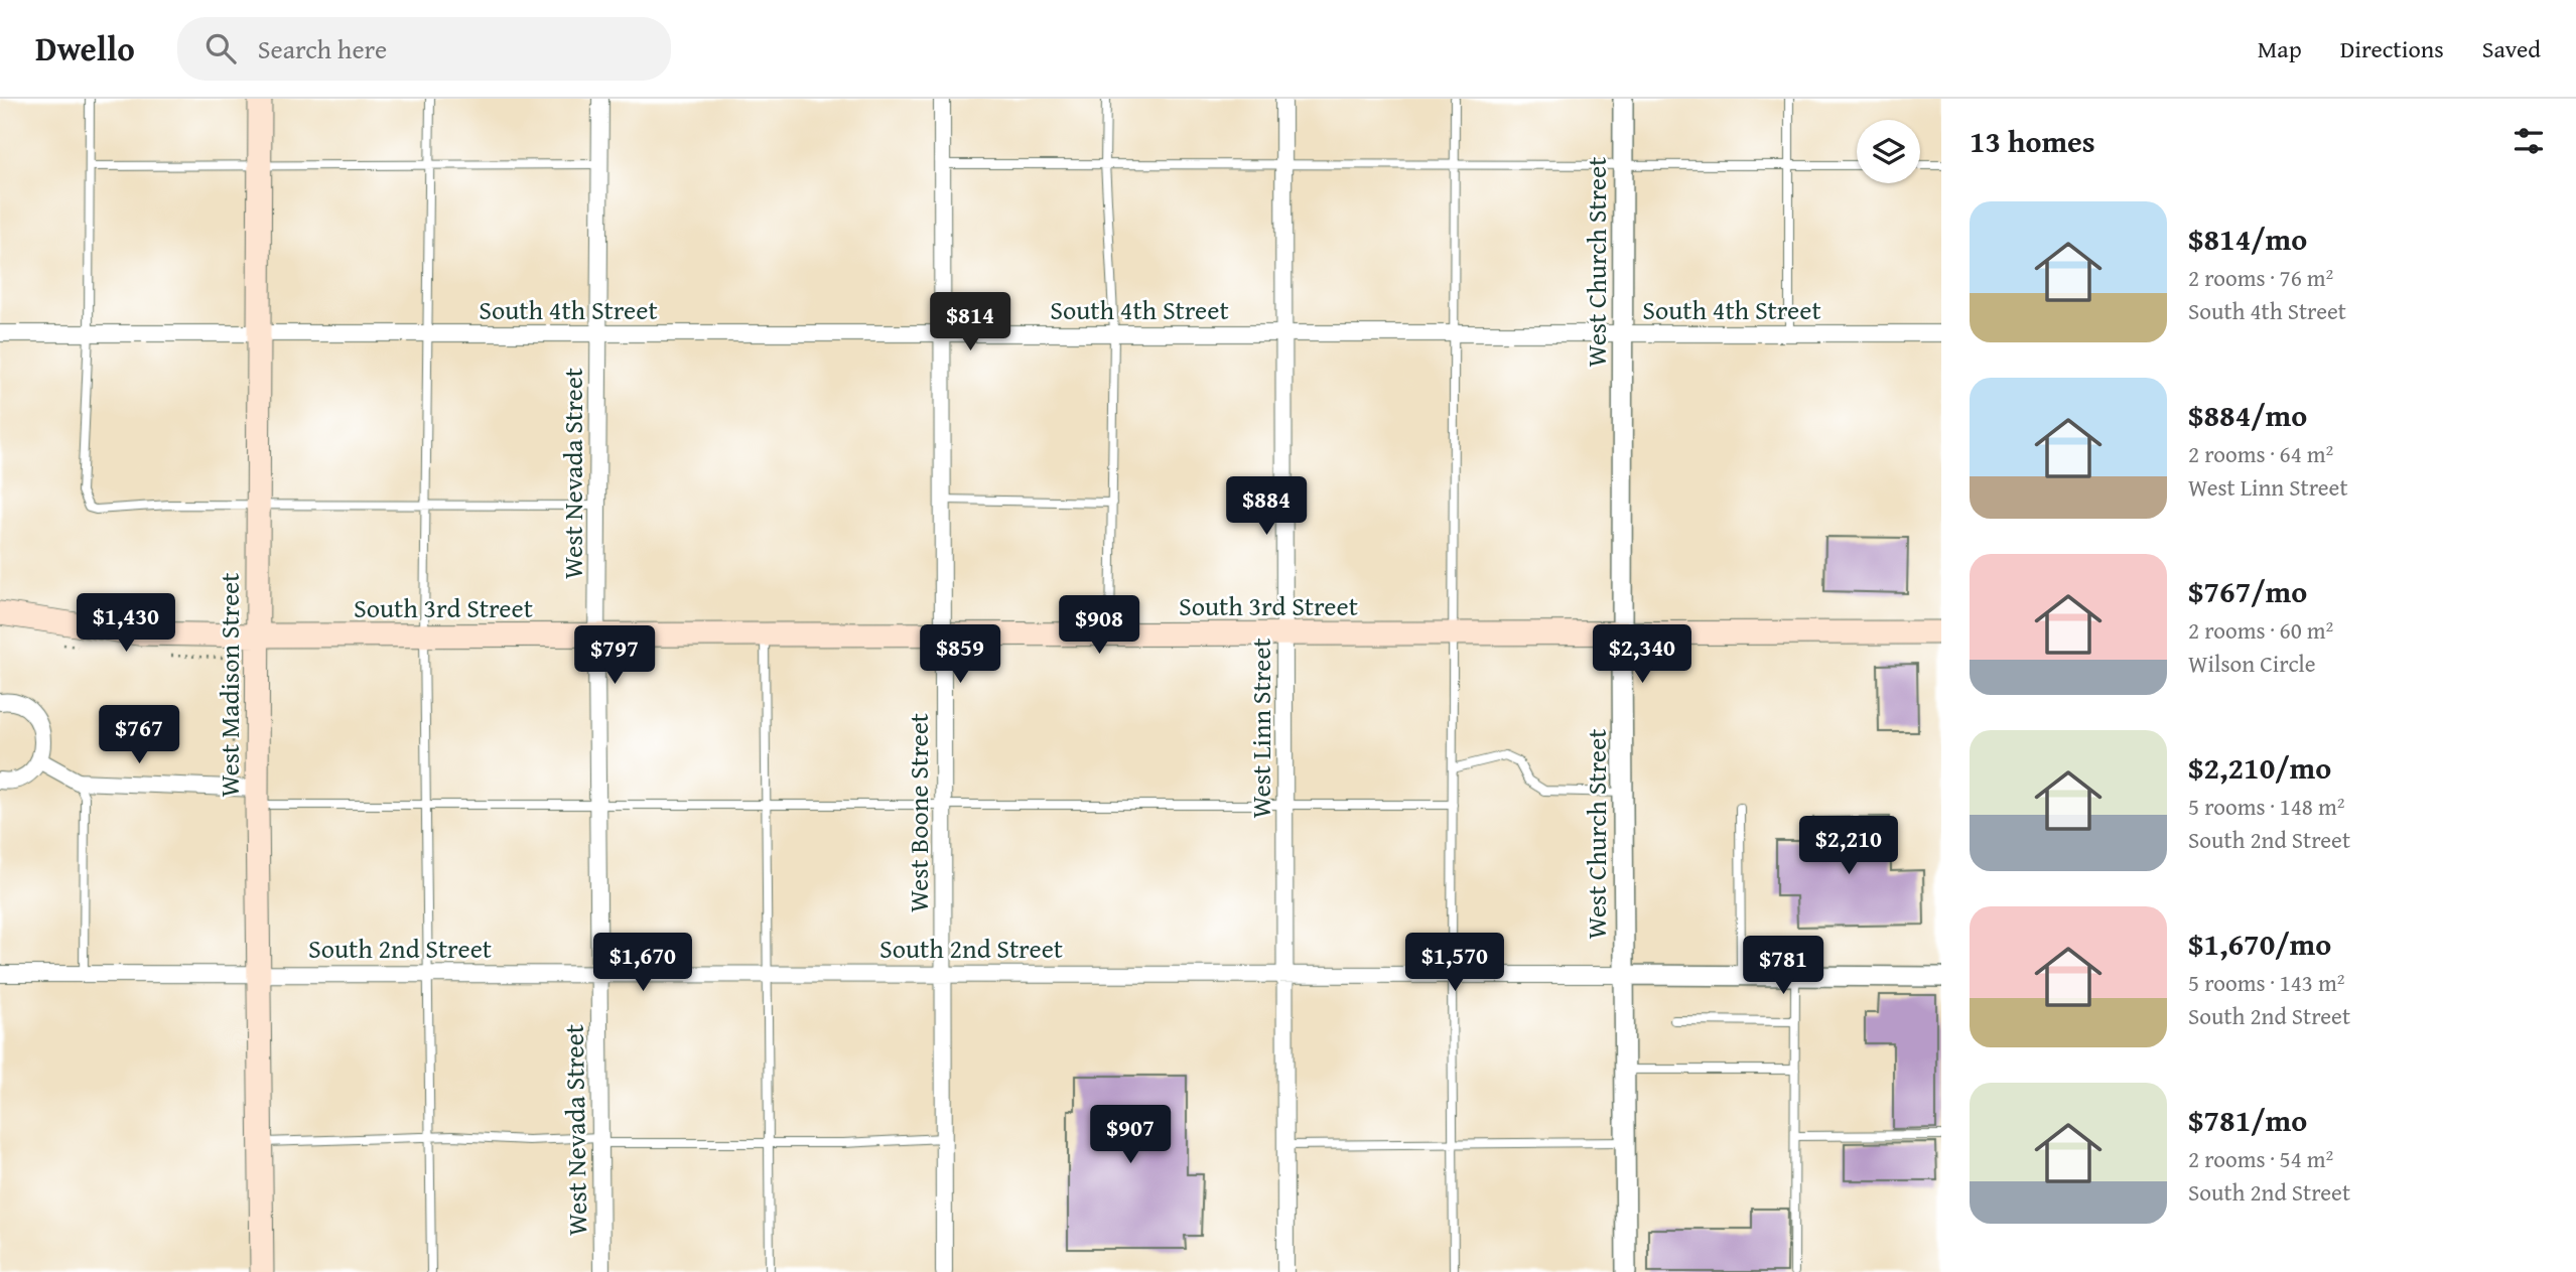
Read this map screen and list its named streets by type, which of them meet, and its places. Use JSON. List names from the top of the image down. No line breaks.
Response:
{"streets":{"main road":["South 3rd Street","West Madison Street"],"street":["West Church Street","South 4th Street","West Nevada Street","West Linn Street","West Boone Street","South 2nd Street"]},"crossings":[["West Church Street","South 4th Street"],["West Church Street","South 3rd Street"],["West Church Street","South 2nd Street"],["South 4th Street","West Nevada Street"],["South 4th Street","West Madison Street"],["South 4th Street","West Linn Street"],["South 4th Street","West Boone Street"],["West Nevada Street","South 3rd Street"],["West Nevada Street","South 2nd Street"],["South 3rd Street","West Madison Street"],["South 3rd Street","West Linn Street"],["South 3rd Street","West Boone Street"],["West Madison Street","South 2nd Street"],["West Linn Street","South 2nd Street"],["West Boone Street","South 2nd Street"]],"page":{"header":"Dwello","search":"Search here","nav":["Map","Directions","Saved"],"heading":"13 homes","list":[{"name":"$814/mo","note":"2 rooms · 76 m² · South 4th Street"},{"name":"$884/mo","note":"2 rooms · 64 m² · West Linn Street"},{"name":"$767/mo","note":"2 rooms · 60 m² · Wilson Circle"},{"name":"$2,210/mo","note":"5 rooms · 148 m² · South 2nd Street"},{"name":"$1,670/mo","note":"5 rooms · 143 m² · South 2nd Street"},{"name":"$781/mo","note":"2 rooms · 54 m² · South 2nd Street"}],"price":["$814","$884","$1,430","$908","$859","$2,340","$797","$767","$2,210","$1,670","$1,570","$781","$907"]}}
